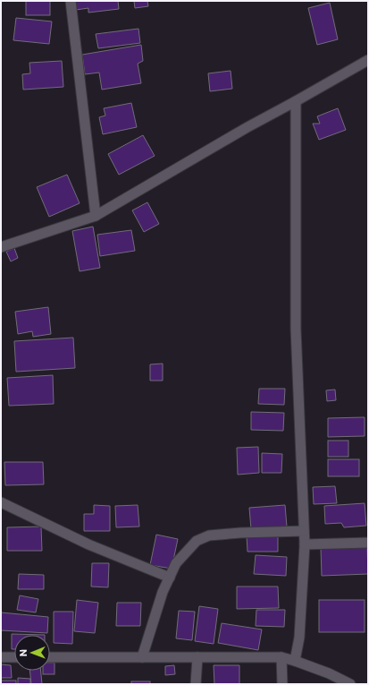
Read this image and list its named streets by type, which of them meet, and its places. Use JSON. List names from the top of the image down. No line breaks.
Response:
{"north":"left"}
